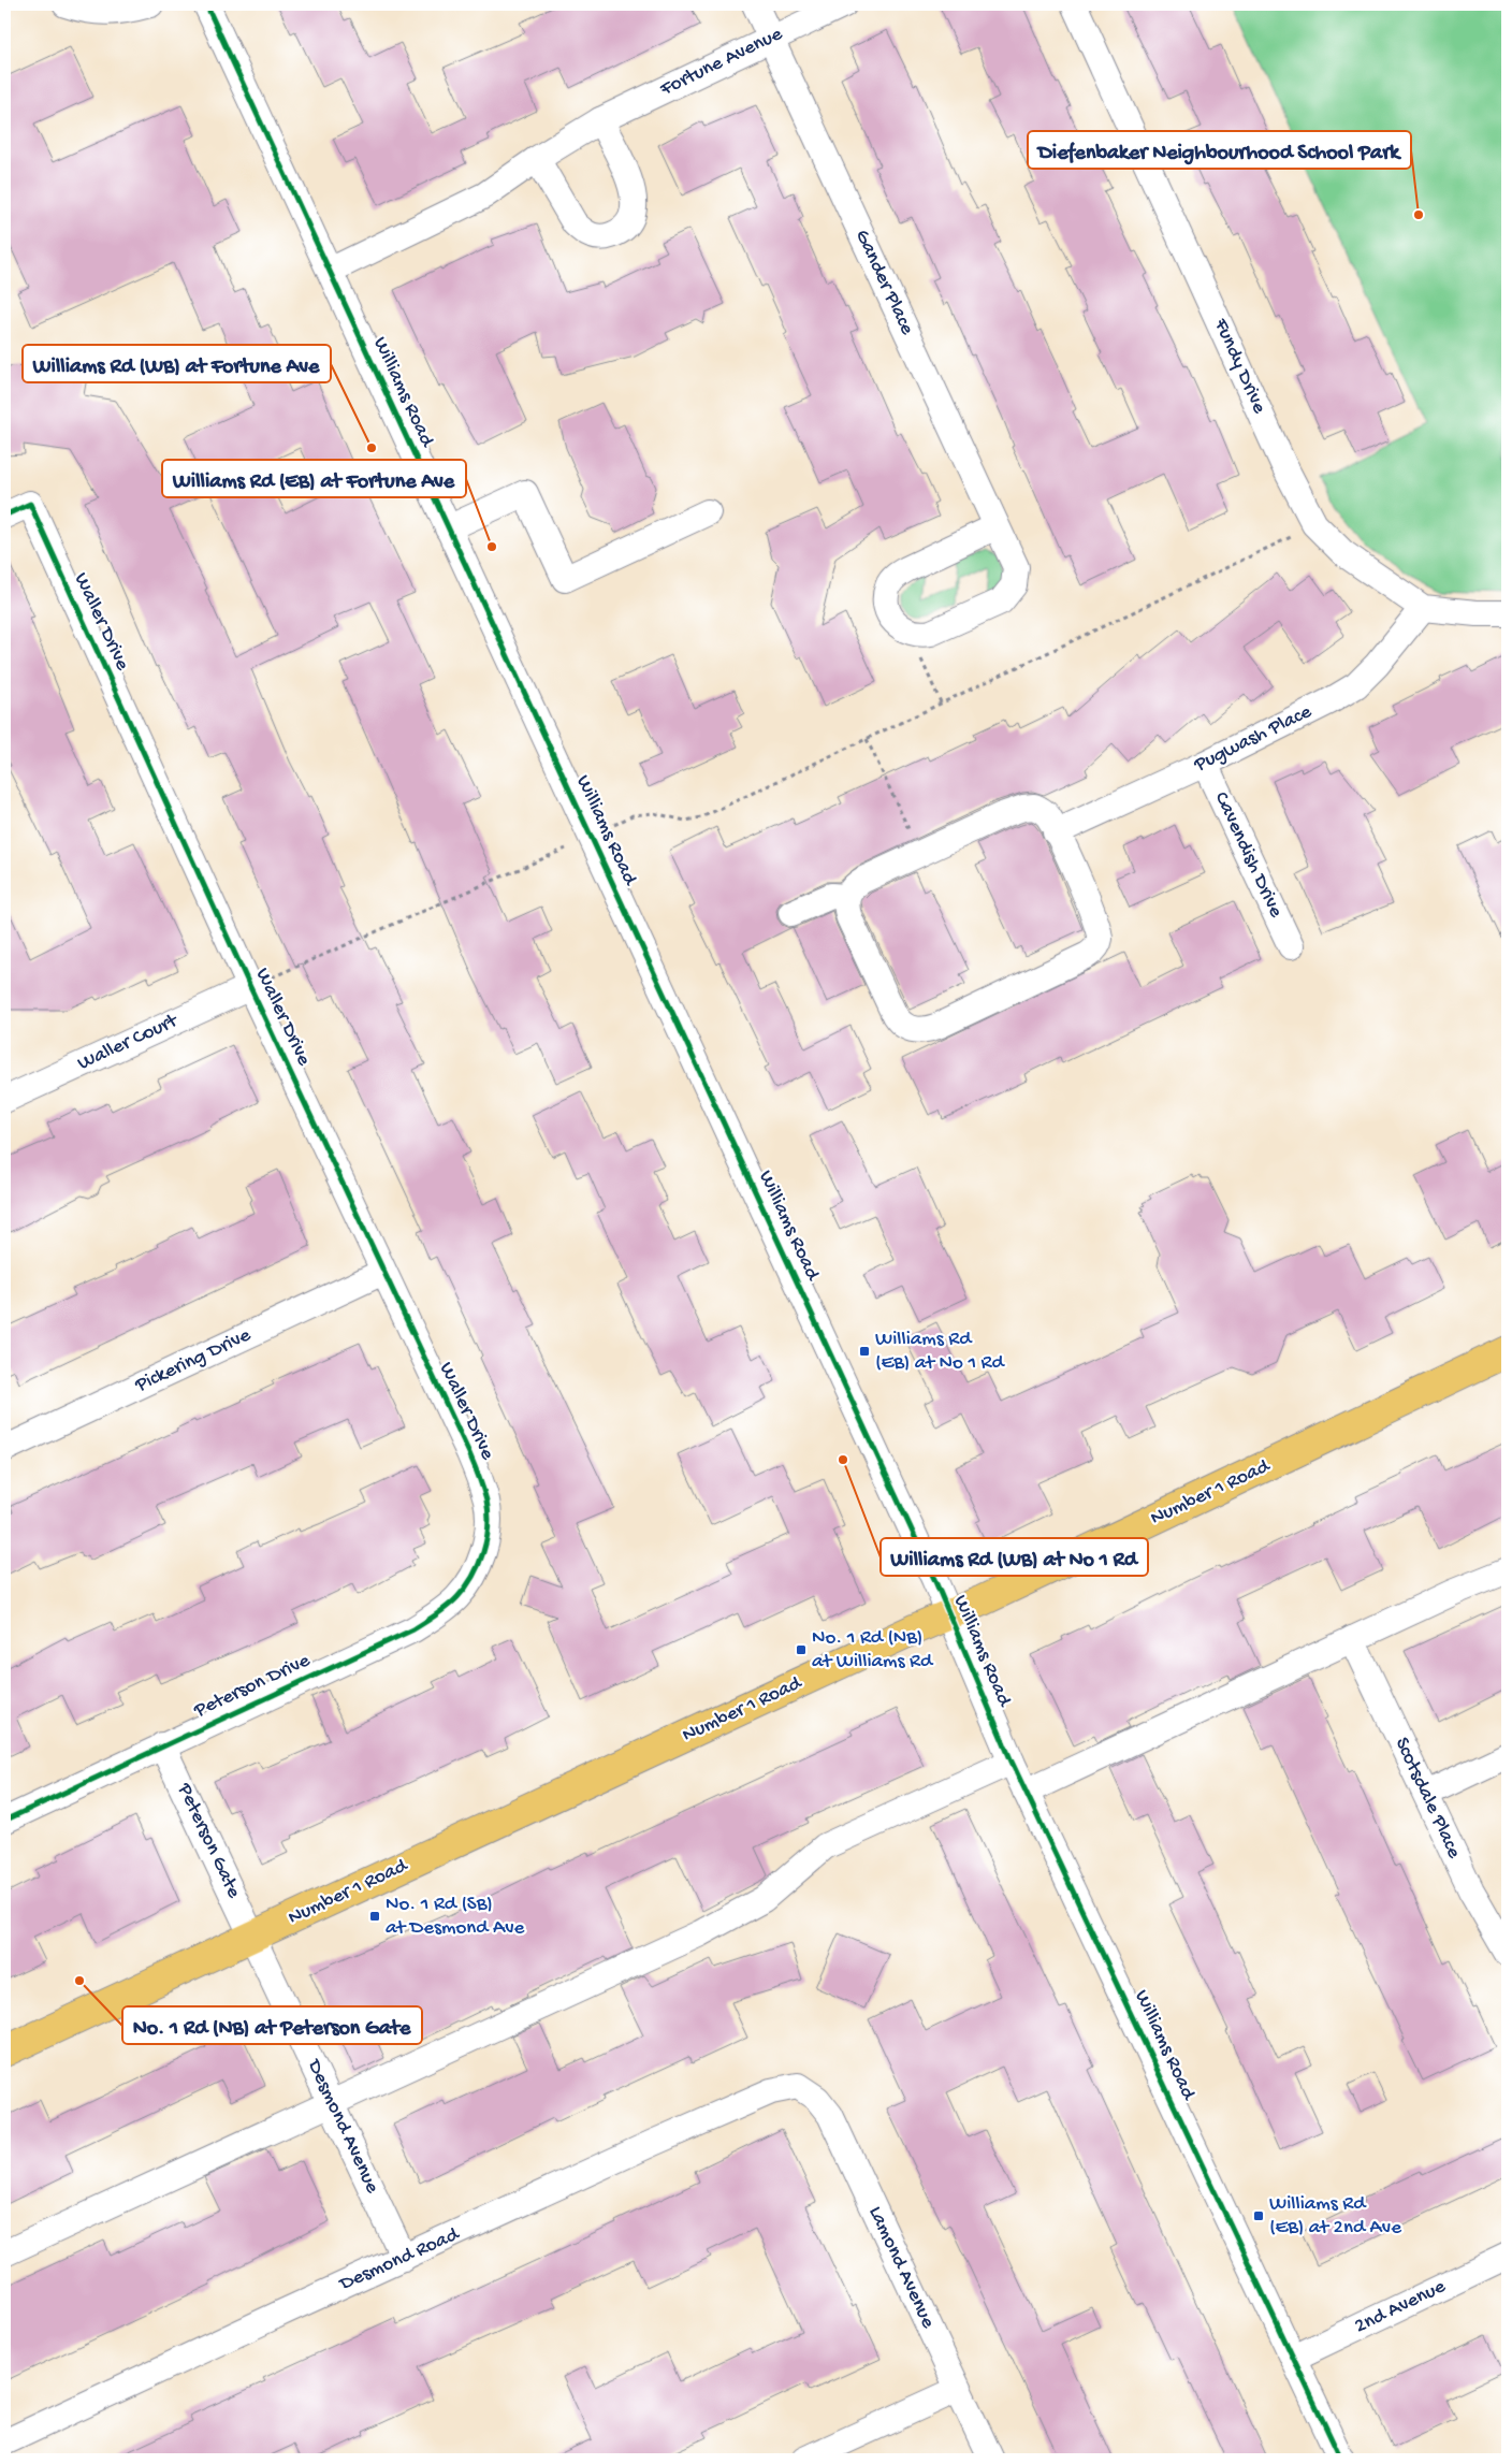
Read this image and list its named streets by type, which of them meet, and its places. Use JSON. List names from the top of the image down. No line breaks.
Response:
{"streets":{"main road":["Number 1 Road"],"street":["Fortune Avenue","Gander Place","Fundy Drive","Williams Road","Waller Drive","Pugwash Place","Cavendish Drive","Waller Court","Pickering Drive","Peterson Drive","Scotsdale Place","Peterson Gate","Desmond Avenue","Desmond Road","Lamond Avenue","2nd Avenue"]},"crossings":[["Fortune Avenue","Gander Place"],["Fortune Avenue","Williams Road"],["Fundy Drive","Pugwash Place"],["Williams Road","Number 1 Road"],["Williams Road","2nd Avenue"],["Waller Drive","Waller Court"],["Waller Drive","Pickering Drive"],["Waller Drive","Peterson Drive"],["Pugwash Place","Cavendish Drive"],["Number 1 Road","Peterson Gate"],["Number 1 Road","Desmond Avenue"],["Peterson Drive","Peterson Gate"],["Peterson Gate","Desmond Avenue"],["Desmond Avenue","Desmond Road"],["Desmond Road","Lamond Avenue"]],"places":{"other":["Diefenbaker Neighbourhood School Park","Williams Rd (WB) at Fortune Ave","Williams Rd (EB) at Fortune Ave","Williams Rd (WB) at No 1 Rd","No. 1 Rd (NB) at Peterson Gate"],"transit":["Williams Rd (EB) at No 1 Rd","No. 1 Rd (NB) at Williams Rd","No. 1 Rd (SB) at Desmond Ave","Williams Rd (EB) at 2nd Ave"]}}
